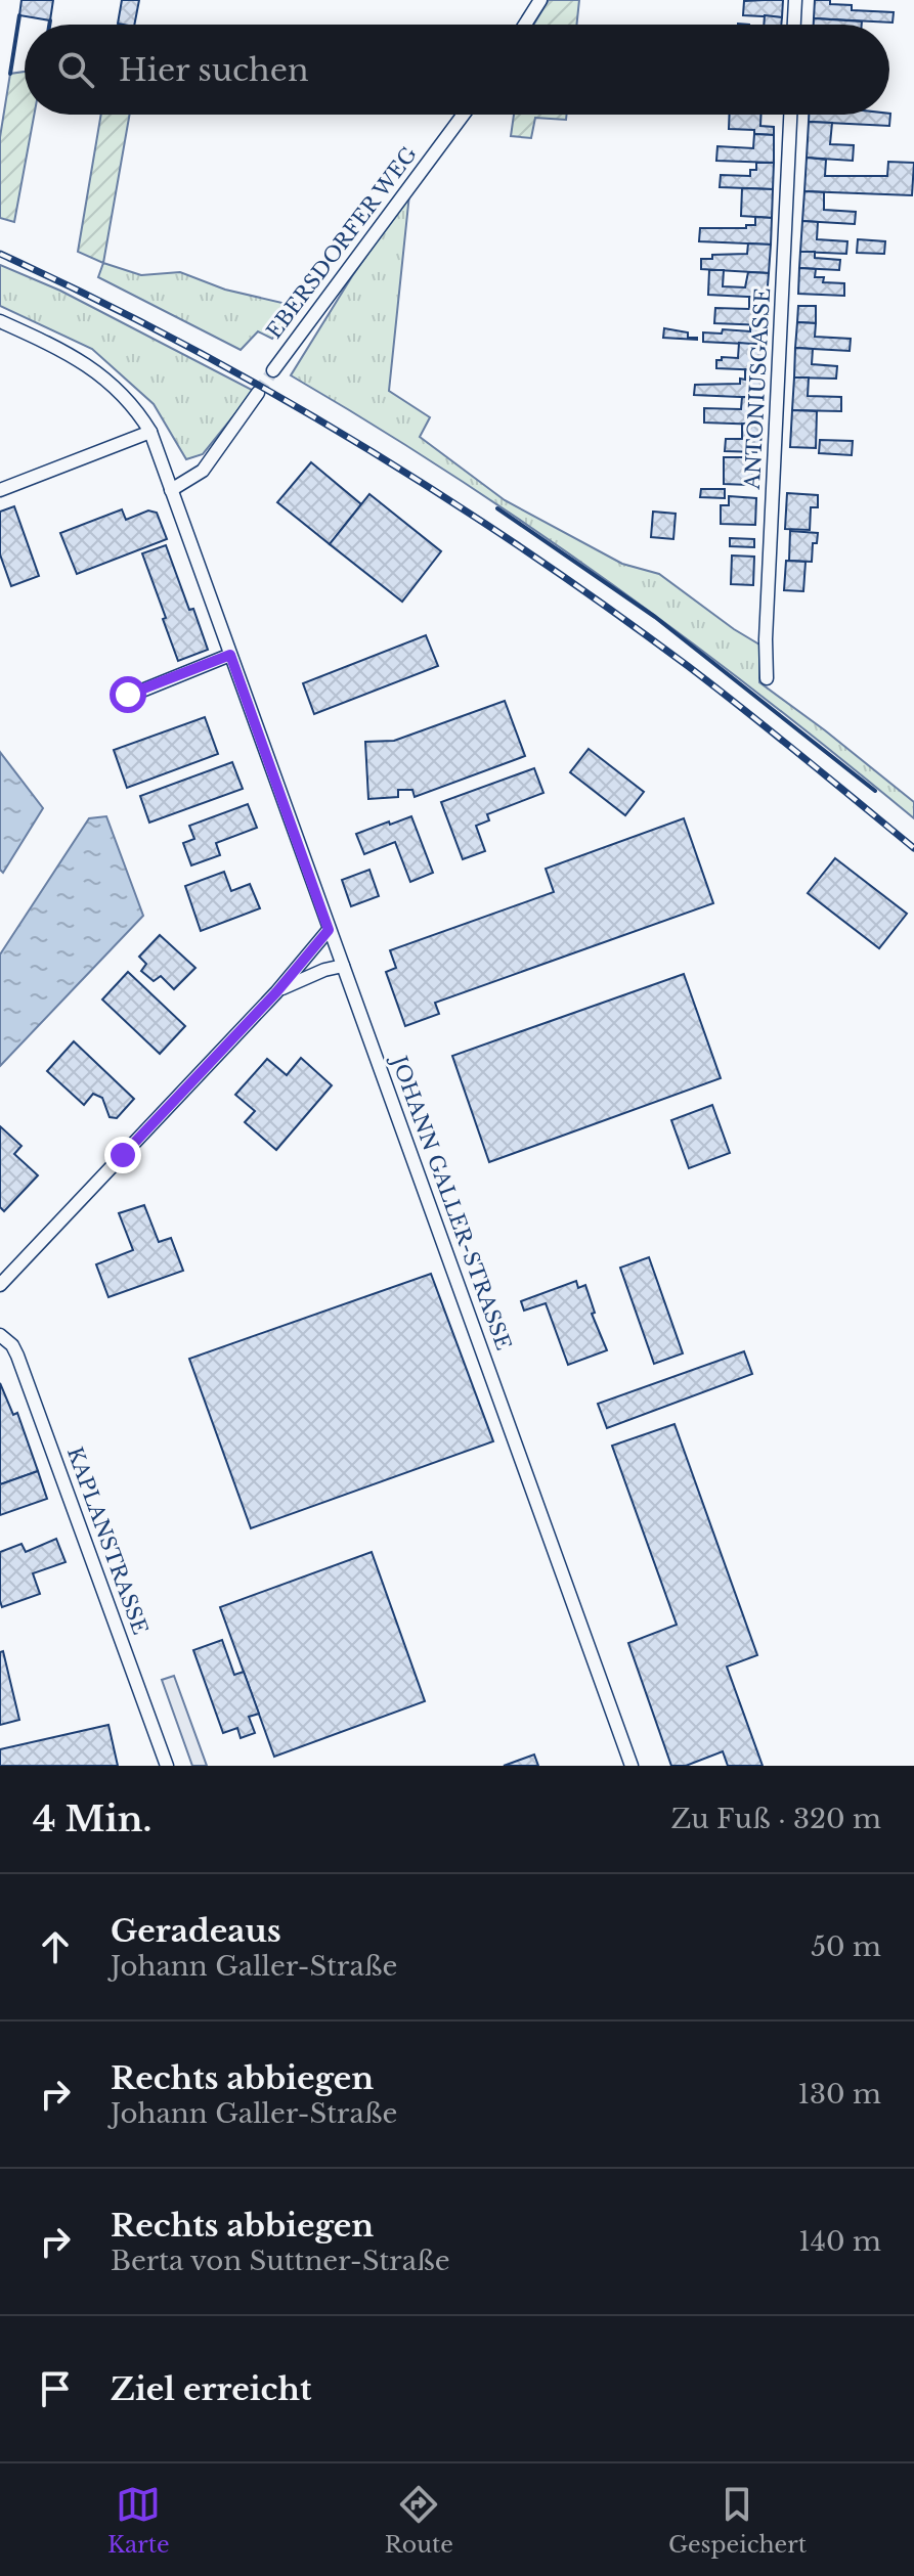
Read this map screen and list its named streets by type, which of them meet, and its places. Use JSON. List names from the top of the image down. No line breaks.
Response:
{"streets":{"street":["EBERSDORFER WEG","ANTONIUSGASSE","JOHANN GALLER-STRASSE","KAPLANSTRASSE"]},"page":{"search":"Hier suchen","heading":["4 Min.","Zu Fuß · 320 m"],"list":[["Geradeaus","Johann Galler-Straße","50 m"],["Rechts abbiegen","Johann Galler-Straße","130 m"],["Rechts abbiegen","Berta von Suttner-Straße","140 m"],"Ziel erreicht"],"nav":["Karte","Route","Gespeichert"]}}
